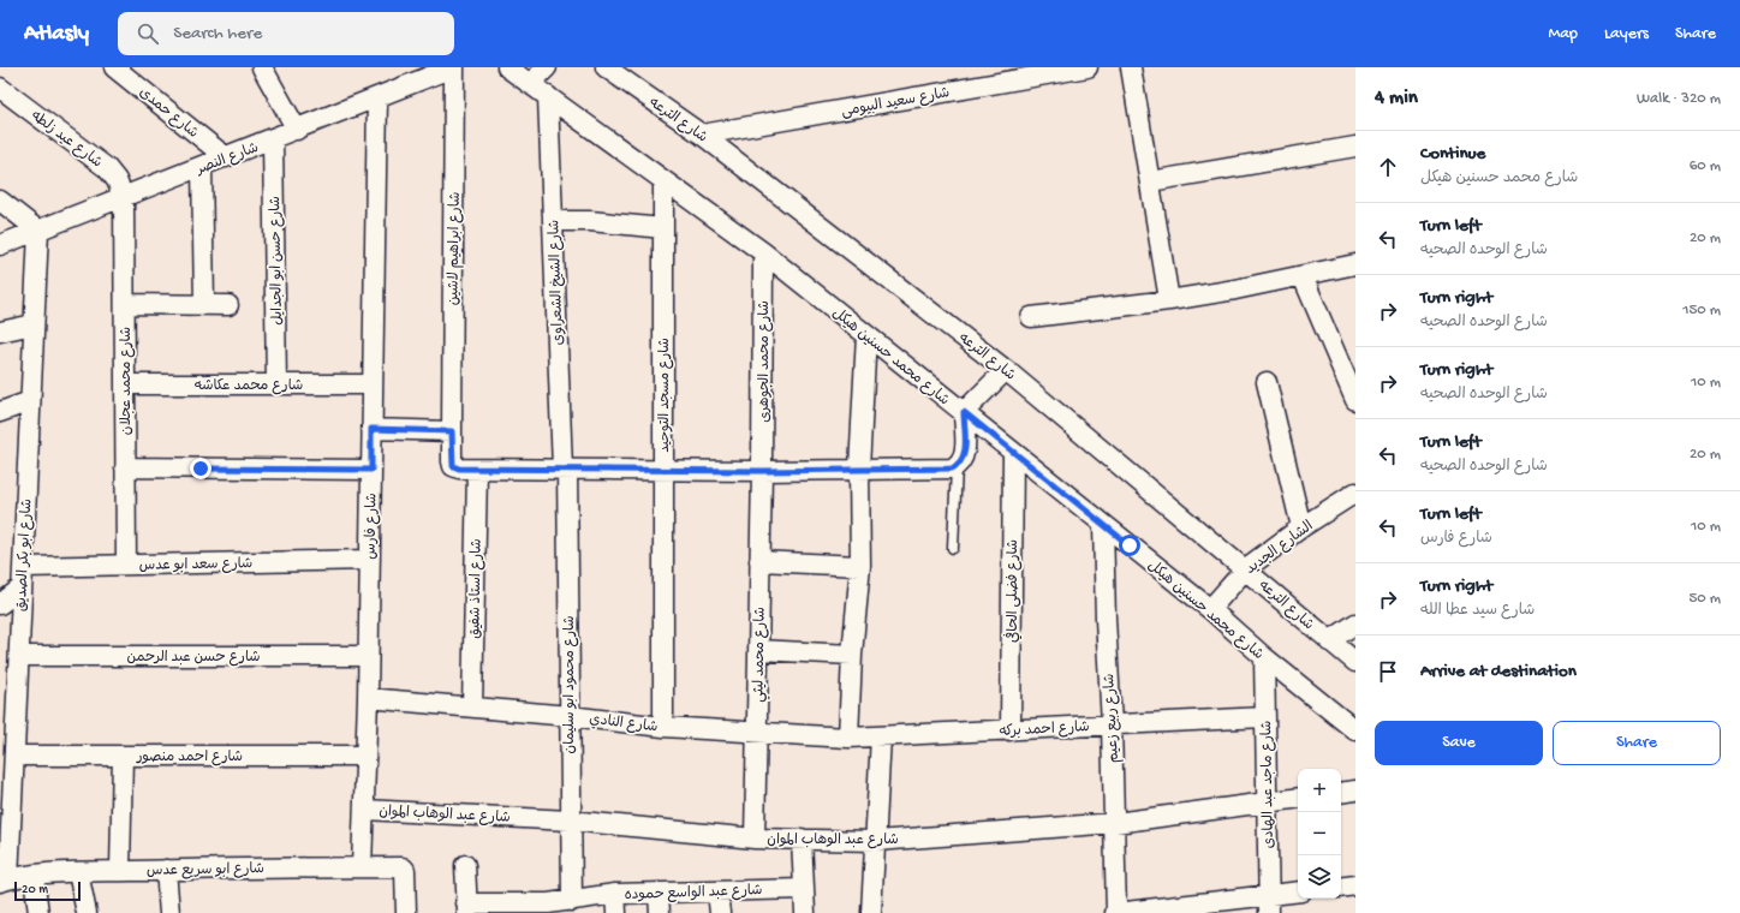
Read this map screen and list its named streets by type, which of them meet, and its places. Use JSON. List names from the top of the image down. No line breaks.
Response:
{"streets":{"street":["شارع سعيد البيومى","شارع حمدى","شارع الترعه","شارع عيد زلطه","شارع النصر","شارع ابراهيم لاشين","شارع حسن ابو الجدايل","شارع الشيخ الشعراوى","شارع محمد حسنين هيكل","شارع محمد الجوهرى","شارع محمد عجلان","شارع محمد عكاشه","شارع مسجد التوحيد","شارع فارس","الشارع الجديد","شارع ابو بكر الصديق","شارع سعد ابو عدس","شارع استاذ شفيق","شارع فضلى الحافي","شارع محمد ليثي","شارع حسن عبد الرحمن","شارع محمود ابو سليمان","شارع ربيع زعيم","شارع النادي","شارع احمد بركه","شارع احمد منصور","شارع ماجد عبد الهادى","شارع عبد الوهاب الموان","شارع ابو سريع عدس","شارع عبد الواسع حموده"]},"crossings":[["شارع سعيد البيومى","شارع الترعه"],["شارع حمدى","شارع النصر"],["شارع الترعه","الشارع الجديد"],["شارع عيد زلطه","شارع النصر"],["شارع عيد زلطه","شارع محمد عجلان"],["شارع النصر","شارع ابراهيم لاشين"],["شارع النصر","شارع حسن ابو الجدايل"],["شارع النصر","شارع محمد عجلان"],["شارع النصر","شارع فارس"],["شارع النصر","شارع ابو بكر الصديق"],["شارع ابراهيم لاشين","شارع استاذ شفيق"],["شارع حسن ابو الجدايل","شارع محمد عكاشه"],["شارع الشيخ الشعراوى","شارع محمد حسنين هيكل"],["شارع الشيخ الشعراوى","شارع محمود ابو سليمان"],["شارع محمد حسنين هيكل","شارع محمد الجوهرى"],["شارع محمد حسنين هيكل","شارع مسجد التوحيد"],["شارع محمد حسنين هيكل","الشارع الجديد"],["شارع محمد حسنين هيكل","شارع فضلى الحافي"],["شارع محمد حسنين هيكل","شارع ربيع زعيم"],["شارع محمد حسنين هيكل","شارع ماجد عبد الهادى"],["شارع محمد الجوهرى","شارع محمد ليثي"],["شارع محمد عجلان","شارع محمد عكاشه"],["شارع محمد عجلان","شارع سعد ابو عدس"],["شارع محمد عكاشه","شارع فارس"],["شارع مسجد التوحيد","شارع النادي"],["شارع فارس","شارع سعد ابو عدس"],["شارع فارس","شارع حسن عبد الرحمن"],["شارع فارس","شارع النادي"],["شارع فارس","شارع احمد منصور"],["شارع فارس","شارع عبد الوهاب الموان"],["شارع فارس","شارع ابو سريع عدس"],["شارع ابو بكر الصديق","شارع سعد ابو عدس"],["شارع ابو بكر الصديق","شارع حسن عبد الرحمن"],["شارع ابو بكر الصديق","شارع احمد منصور"],["شارع ابو بكر الصديق","شارع ابو سريع عدس"],["شارع استاذ شفيق","شارع النادي"],["شارع فضلى الحافي","شارع احمد بركه"],["شارع محمد ليثي","شارع النادي"],["شارع محمد ليثي","شارع عبد الوهاب الموان"],["شارع محمود ابو سليمان","شارع النادي"],["شارع محمود ابو سليمان","شارع عبد الوهاب الموان"],["شارع محمود ابو سليمان","شارع عبد الواسع حموده"],["شارع ربيع زعيم","شارع احمد بركه"],["شارع ربيع زعيم","شارع عبد الوهاب الموان"],["شارع النادي","شارع احمد بركه"],["شارع احمد بركه","شارع ماجد عبد الهادى"],["شارع ماجد عبد الهادى","شارع عبد الوهاب الموان"]],"scale_bar":"20 m","page":{"header":"Atlasly","search":"Search here","nav":["Map","Layers","Share"],"heading":["4 min","Walk · 320 m"],"list":[["Continue","شارع محمد حسنين هيكل","60 m"],["Turn left","شارع الوحده الصحيه","20 m"],["Turn right","شارع الوحده الصحيه","150 m"],["Turn right","شارع الوحده الصحيه","10 m"],["Turn left","شارع الوحده الصحيه","20 m"],["Turn left","شارع فارس","10 m"],["Turn right","شارع سيد عطا الله","50 m"],"Arrive at destination"],"buttons":["Save","Share"],"map_buttons":["+","−"],"scale":"20 m"}}
